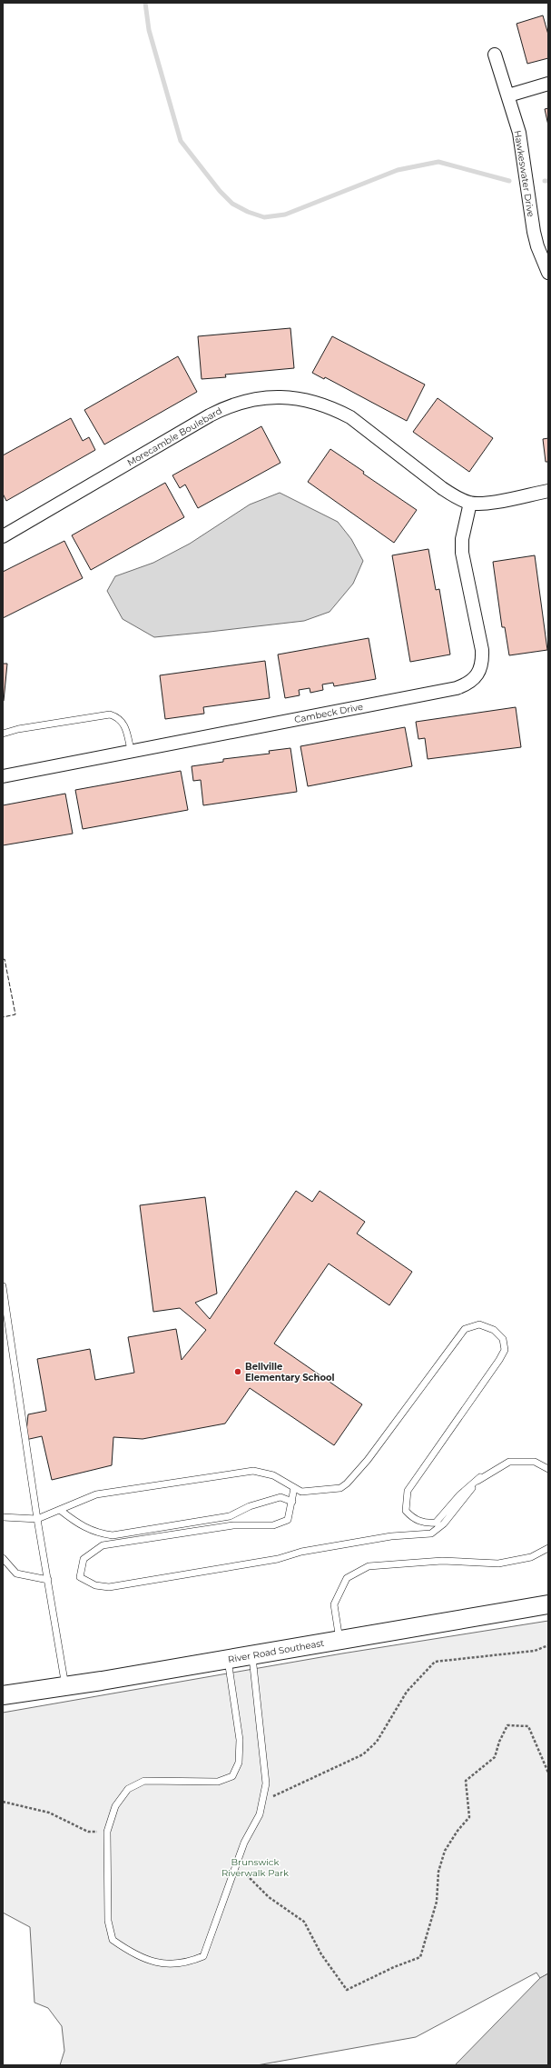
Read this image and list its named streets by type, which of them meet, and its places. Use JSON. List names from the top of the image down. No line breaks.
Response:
{"streets":{"main road":["River Road Southeast"],"street":["Hawkeswater Drive","Morecamble Boulebard","Cambeck Drive"]},"crossings":[["Morecamble Boulebard","Cambeck Drive"]],"parks":["Brunswick Riverwalk Park"],"places":["Bellville Elementary School"]}
